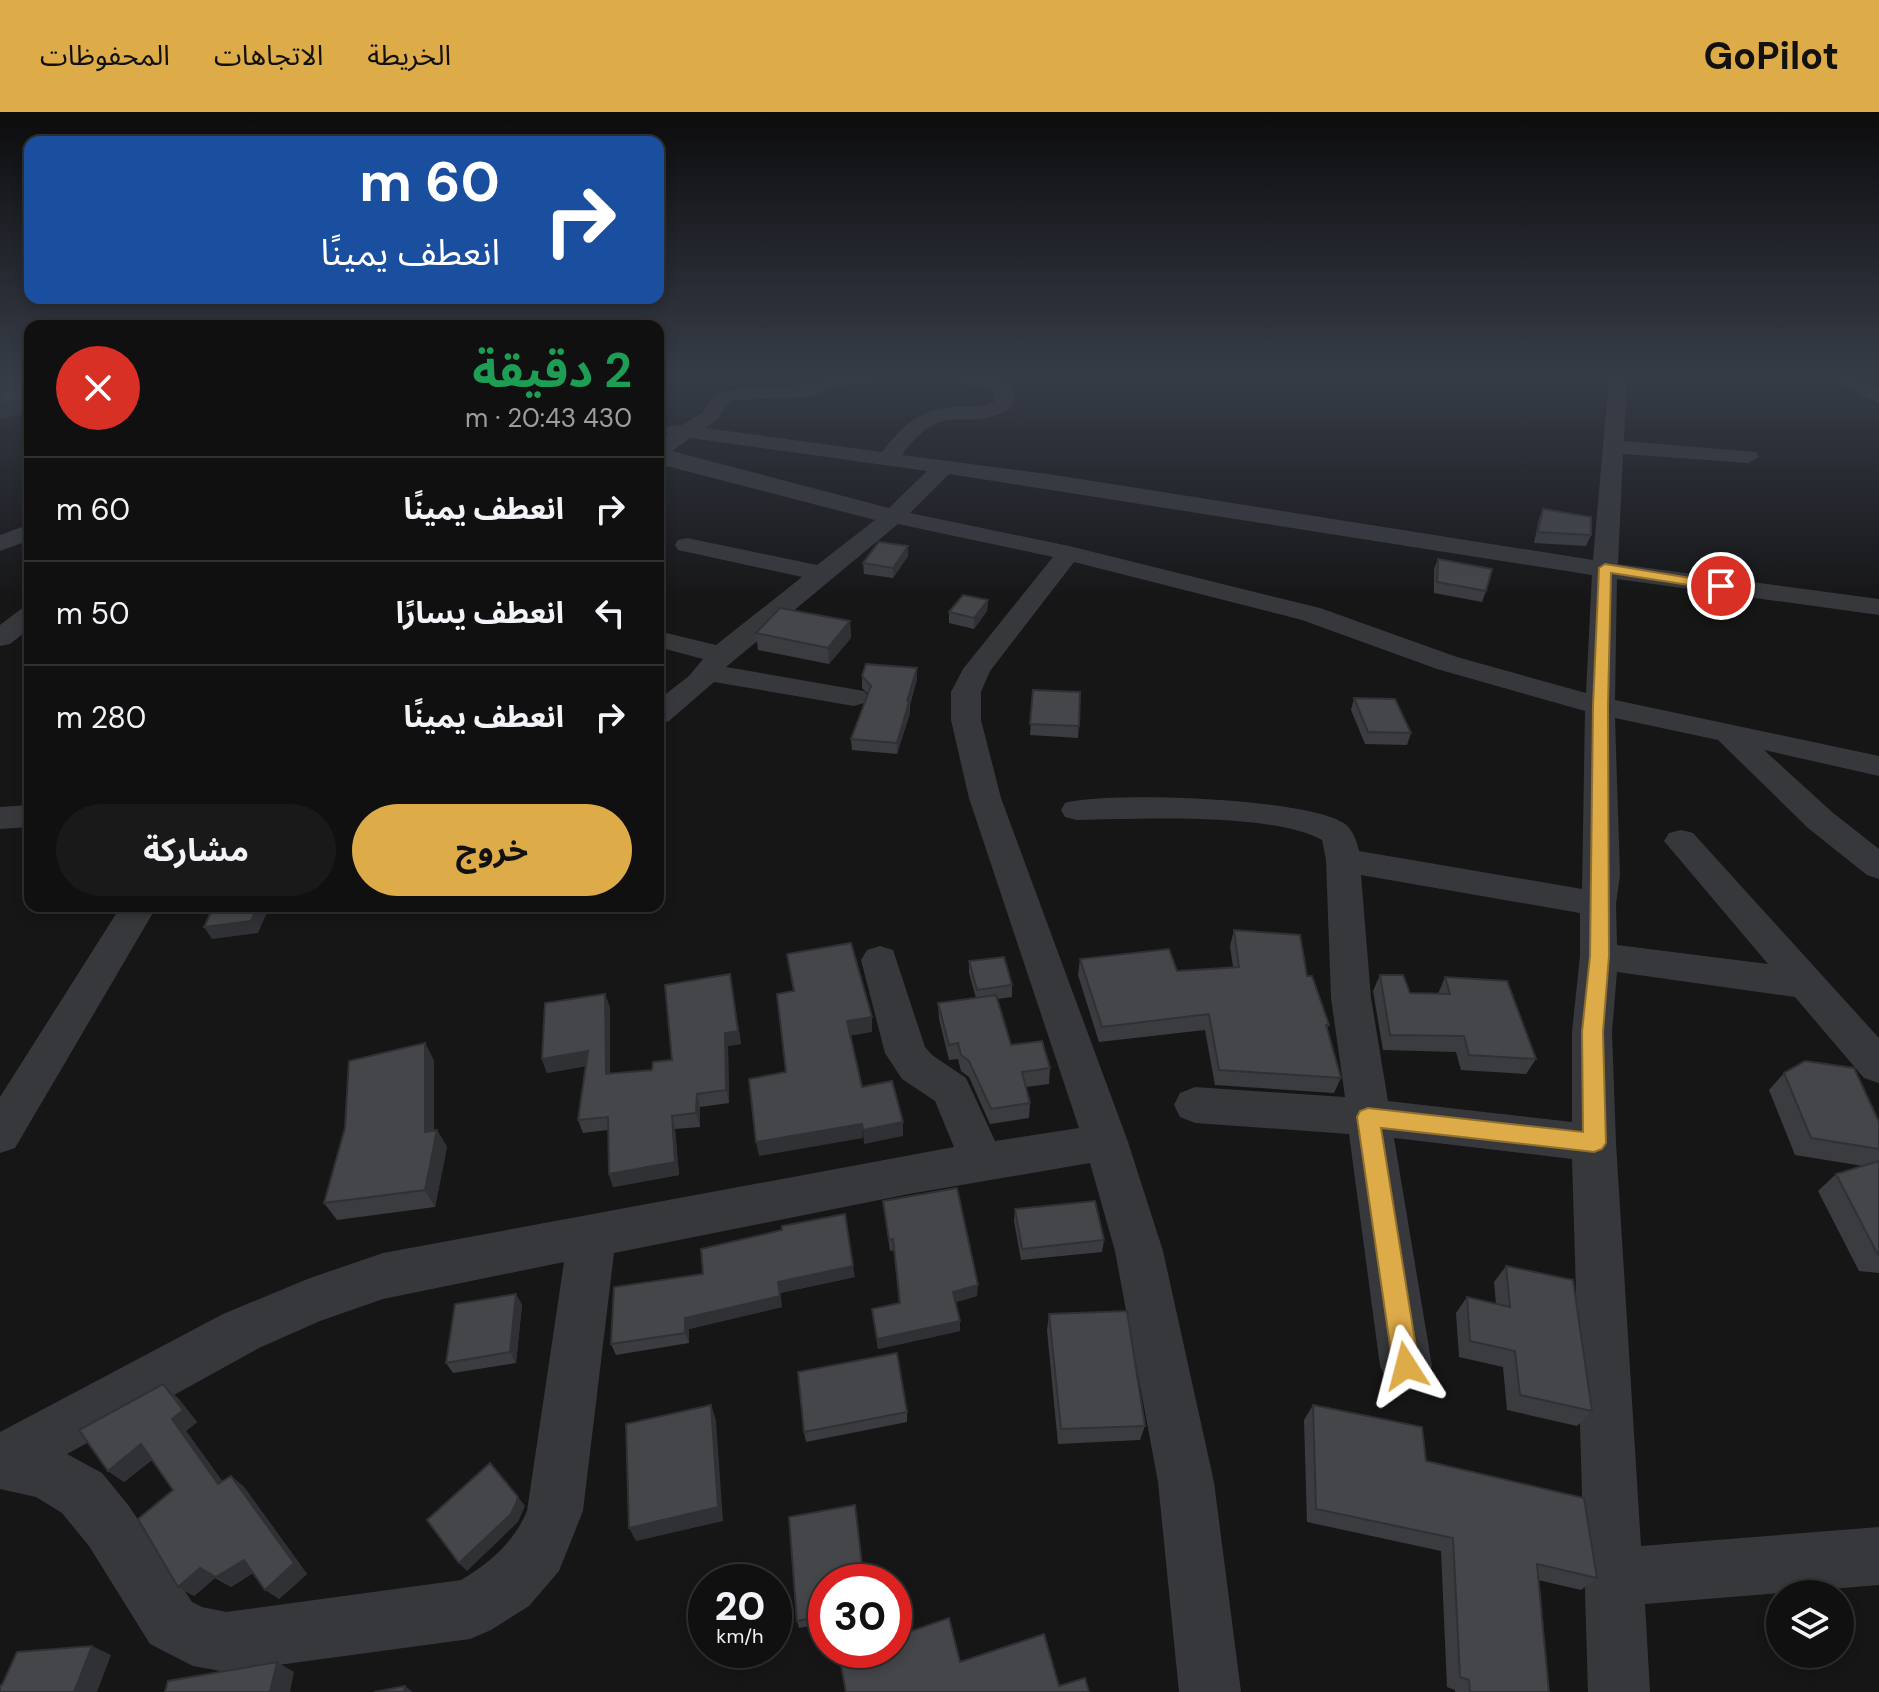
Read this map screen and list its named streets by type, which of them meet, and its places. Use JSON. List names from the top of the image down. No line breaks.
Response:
{"page":{"header":"GoPilot","nav":["الخريطة","الاتجاهات","المحفوظات"],"turn":["60 m","انعطف يمينًا"],"heading":["2 دقيقة","430 m · 20:43"],"list":[{"name":"انعطف يمينًا","value":"60 m"},{"name":"انعطف يسارًا","value":"50 m"},{"name":"انعطف يمينًا","value":"280 m"}],"buttons":["خروج","مشاركة"],"speed":"20 km/h","limit":"30"}}
